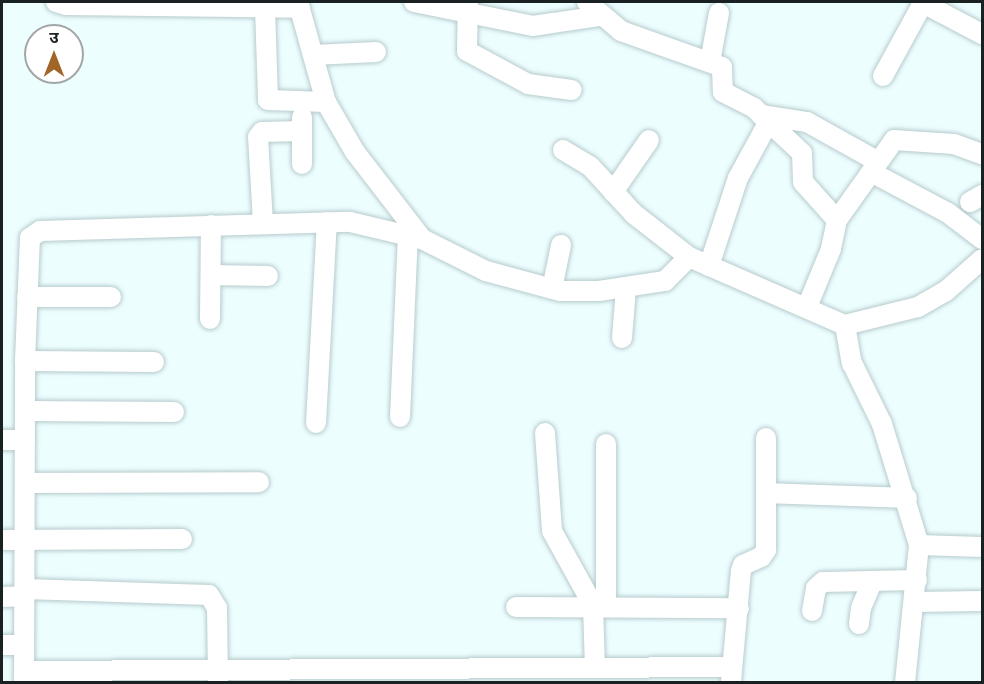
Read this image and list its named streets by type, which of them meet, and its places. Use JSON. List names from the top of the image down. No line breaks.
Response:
{"north":"top"}
